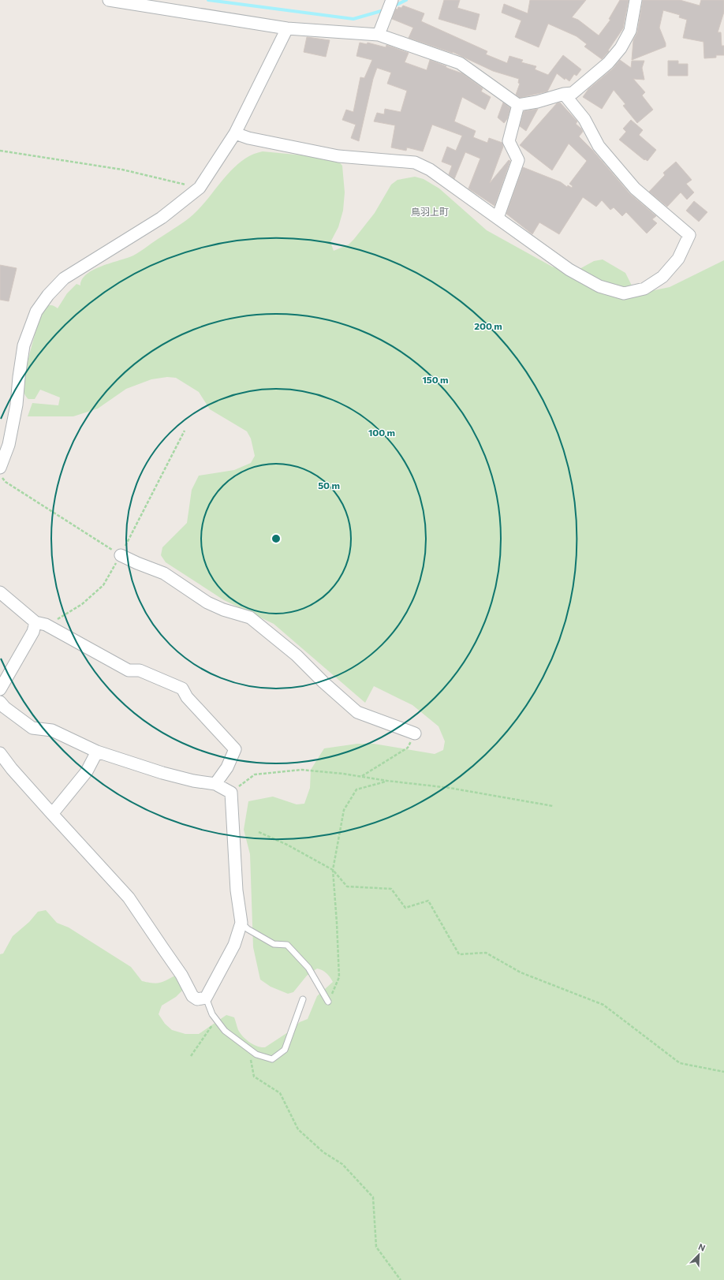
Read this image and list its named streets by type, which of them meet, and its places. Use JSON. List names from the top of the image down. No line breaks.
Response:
{"districts":["鳥羽上町"],"north":"top right","rings":["200 m","150 m","100 m","50 m"]}
